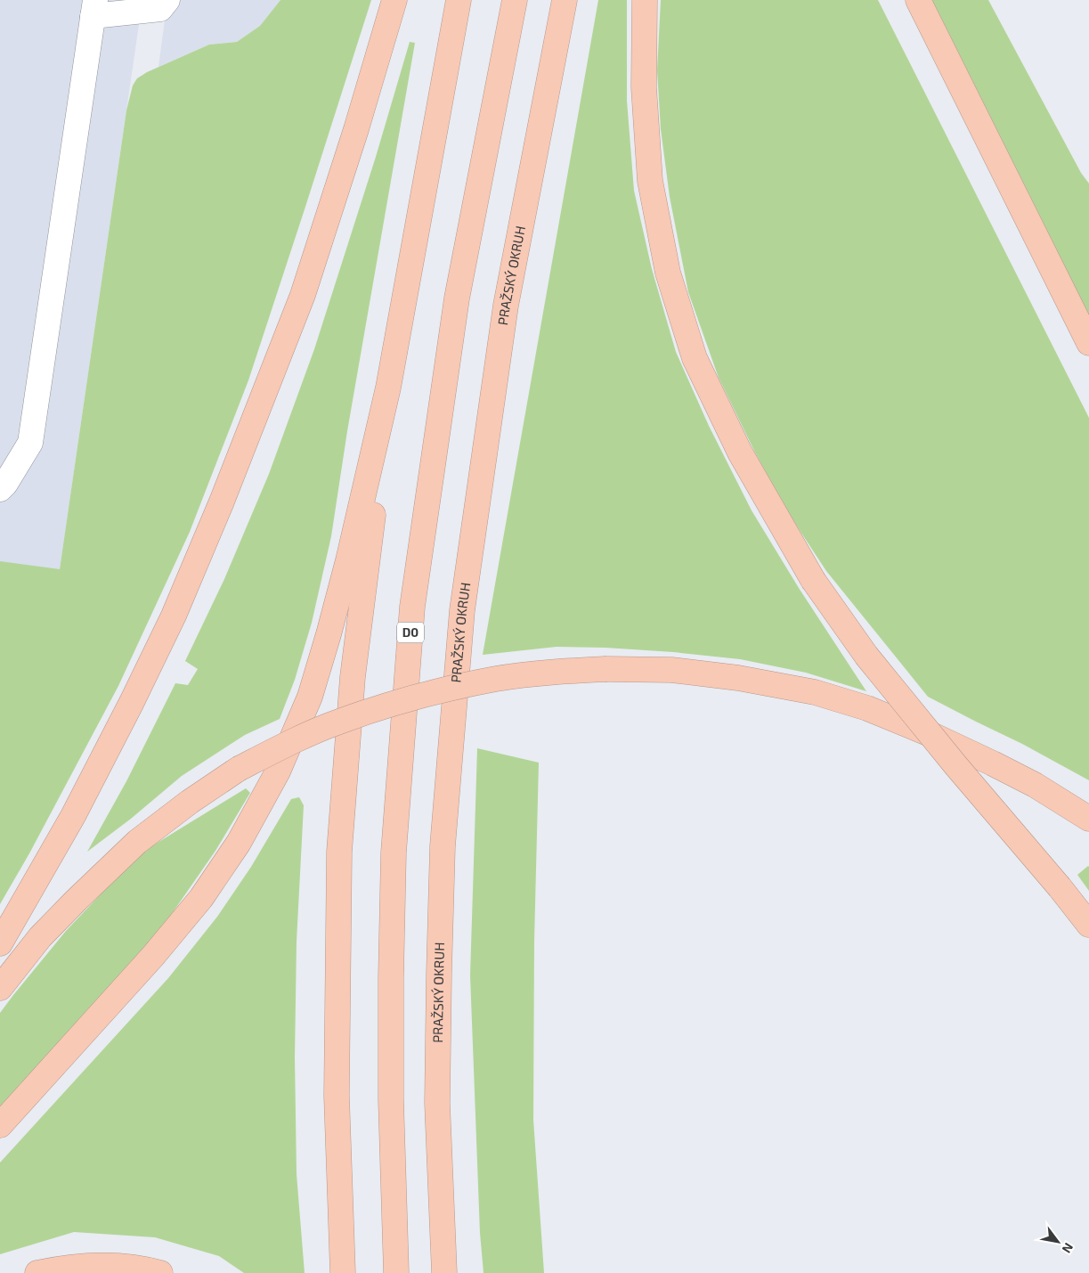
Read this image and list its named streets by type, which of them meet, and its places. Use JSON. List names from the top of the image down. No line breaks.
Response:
{"streets":{"highway":["PRAŽSKÝ OKRUH","D0"]},"north":"bottom right"}
